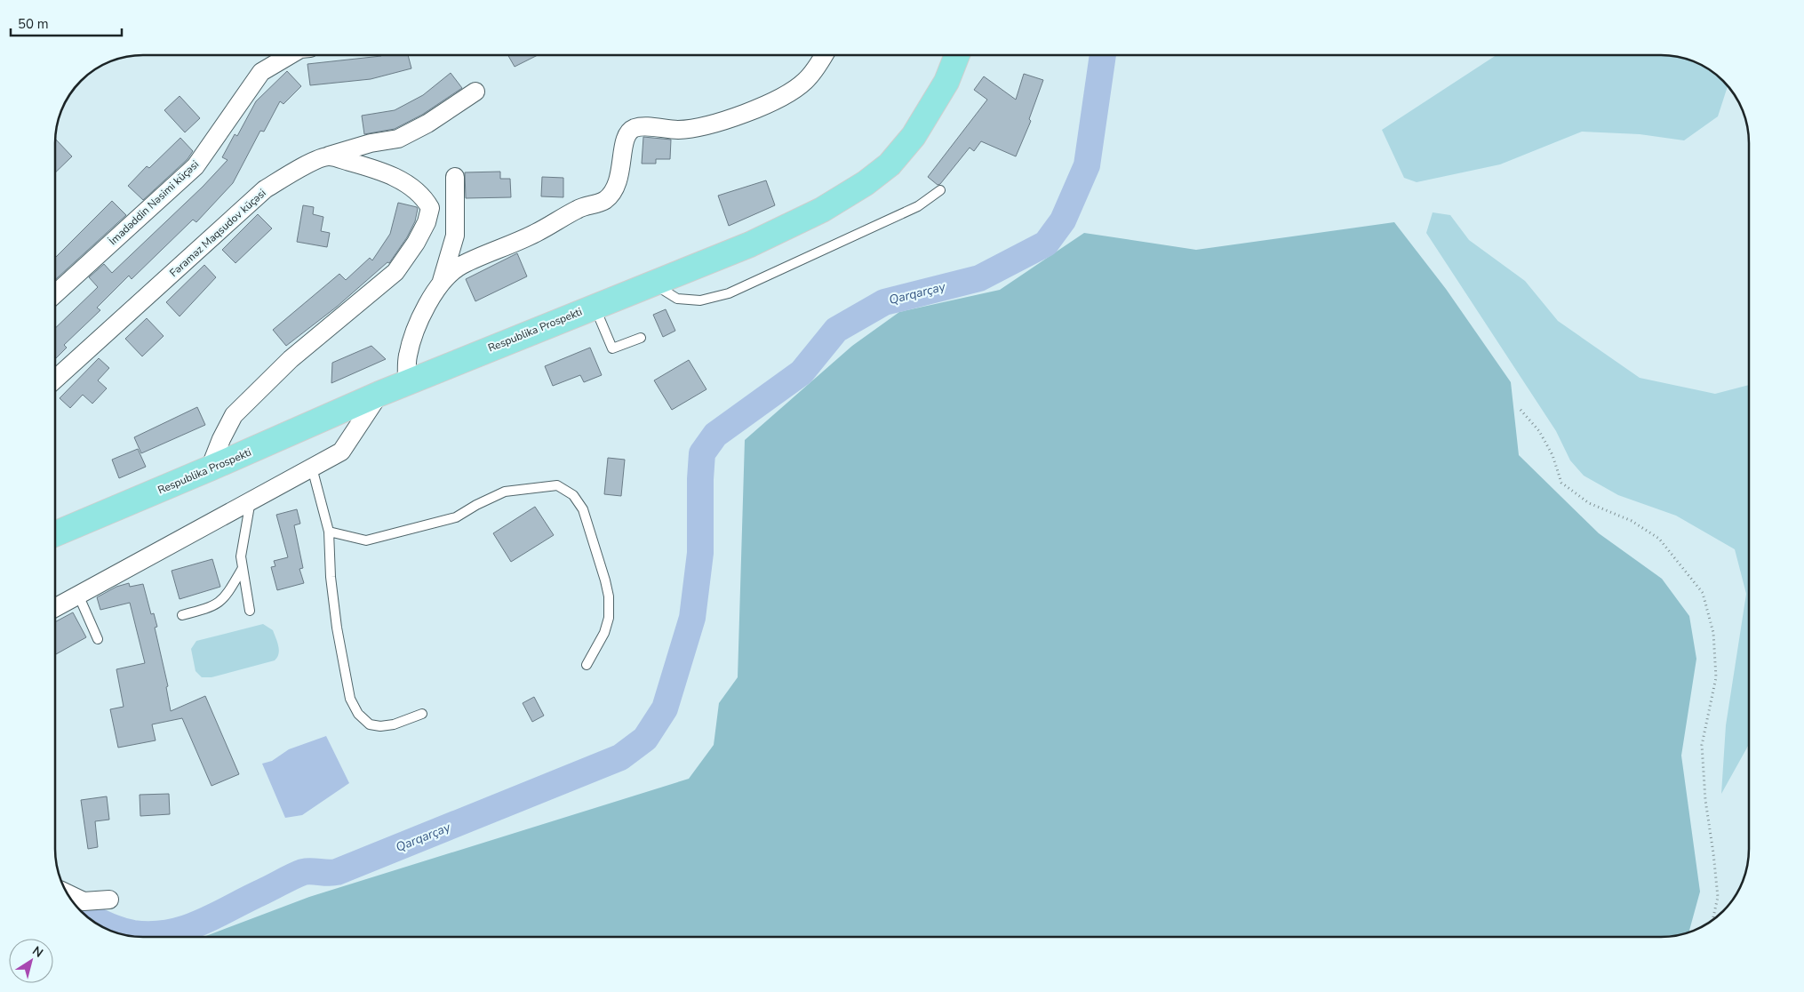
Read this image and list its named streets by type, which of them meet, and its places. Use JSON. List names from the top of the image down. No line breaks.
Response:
{"streets":{"main road":["Respublika Prospekti"],"street":["İmadəddin Nəsimi küçəsi","Fəraməz Maqsudov küçəsi"]},"water":["Qarqarçay"],"scale_bar":"50 m","north":"top right"}
